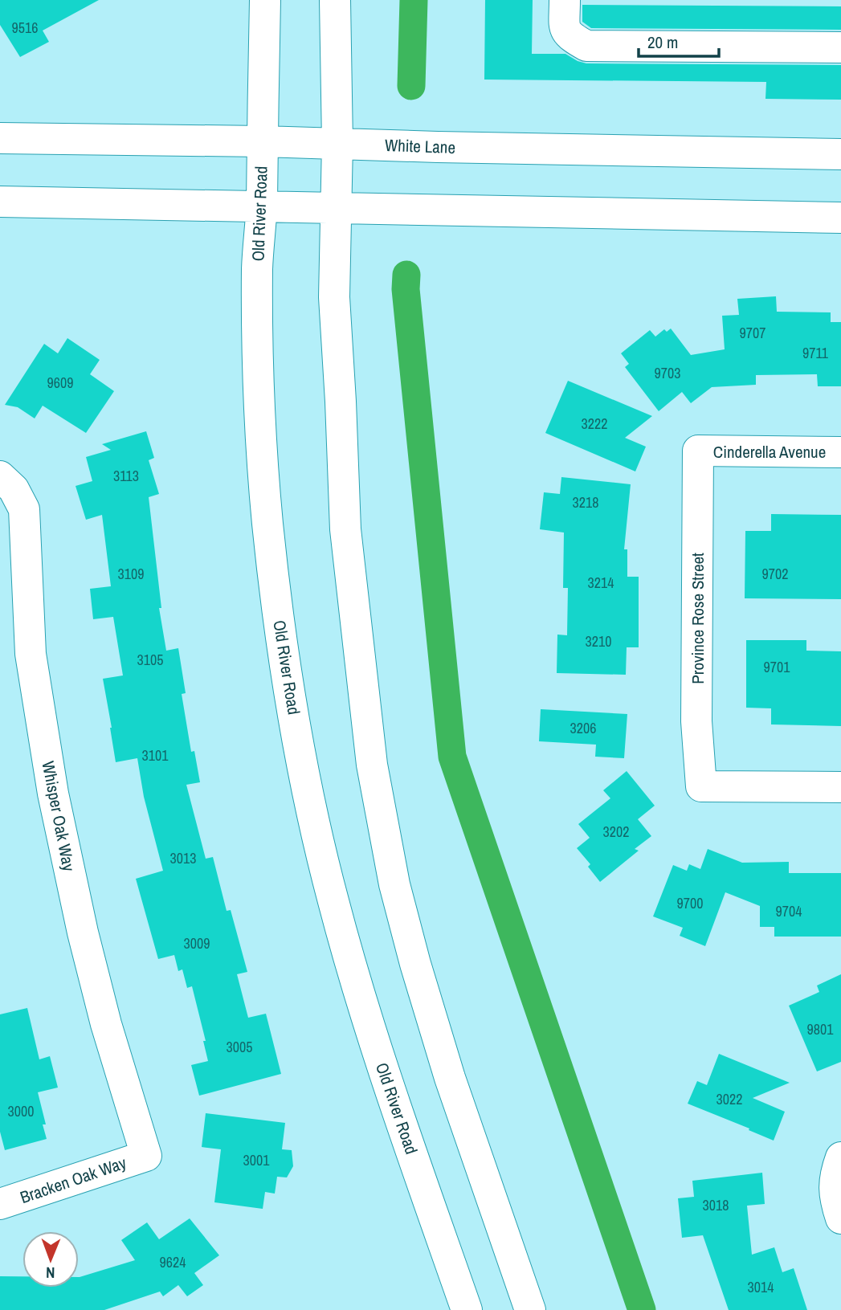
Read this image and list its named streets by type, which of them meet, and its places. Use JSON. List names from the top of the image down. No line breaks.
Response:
{"streets":{"main road":["White Lane","Old River Road","Cinderella Avenue","Province Rose Street","Whisper Oak Way","Bracken Oak Way"]},"crossings":[["White Lane","Old River Road"],["Cinderella Avenue","Province Rose Street"],["Whisper Oak Way","Bracken Oak Way"]],"house_numbers":["9516","9707","9711","9703","9609","3222","3113","3218","3109","9702","3214","3210","3105","9701","3206","3101","3202","3013","9700","9704","3009","9801","3005","3022","3000","3001","3018","9624","3014"],"scale_bar":"20 m","north":"bottom"}
